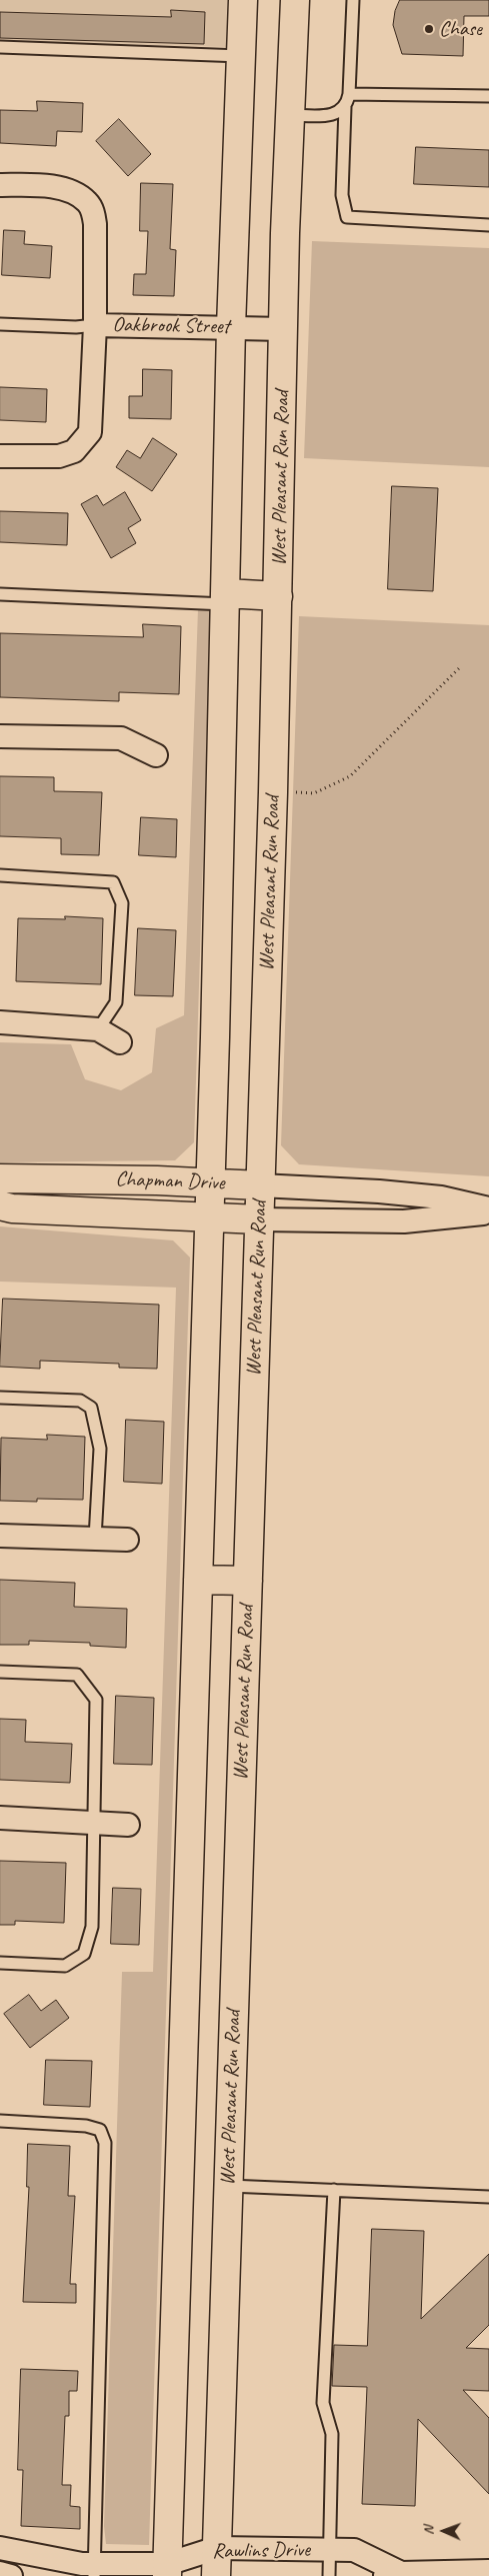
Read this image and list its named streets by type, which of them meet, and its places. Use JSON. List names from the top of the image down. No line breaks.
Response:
{"streets":{"main road":["West Pleasant Run Road","Chapman Drive"],"street":["Oakbrook Street","Rawlins Drive"]},"crossings":[["Oakbrook Street","West Pleasant Run Road"],["West Pleasant Run Road","Chapman Drive"],["West Pleasant Run Road","Rawlins Drive"]],"places":["Chase"],"north":"left"}
